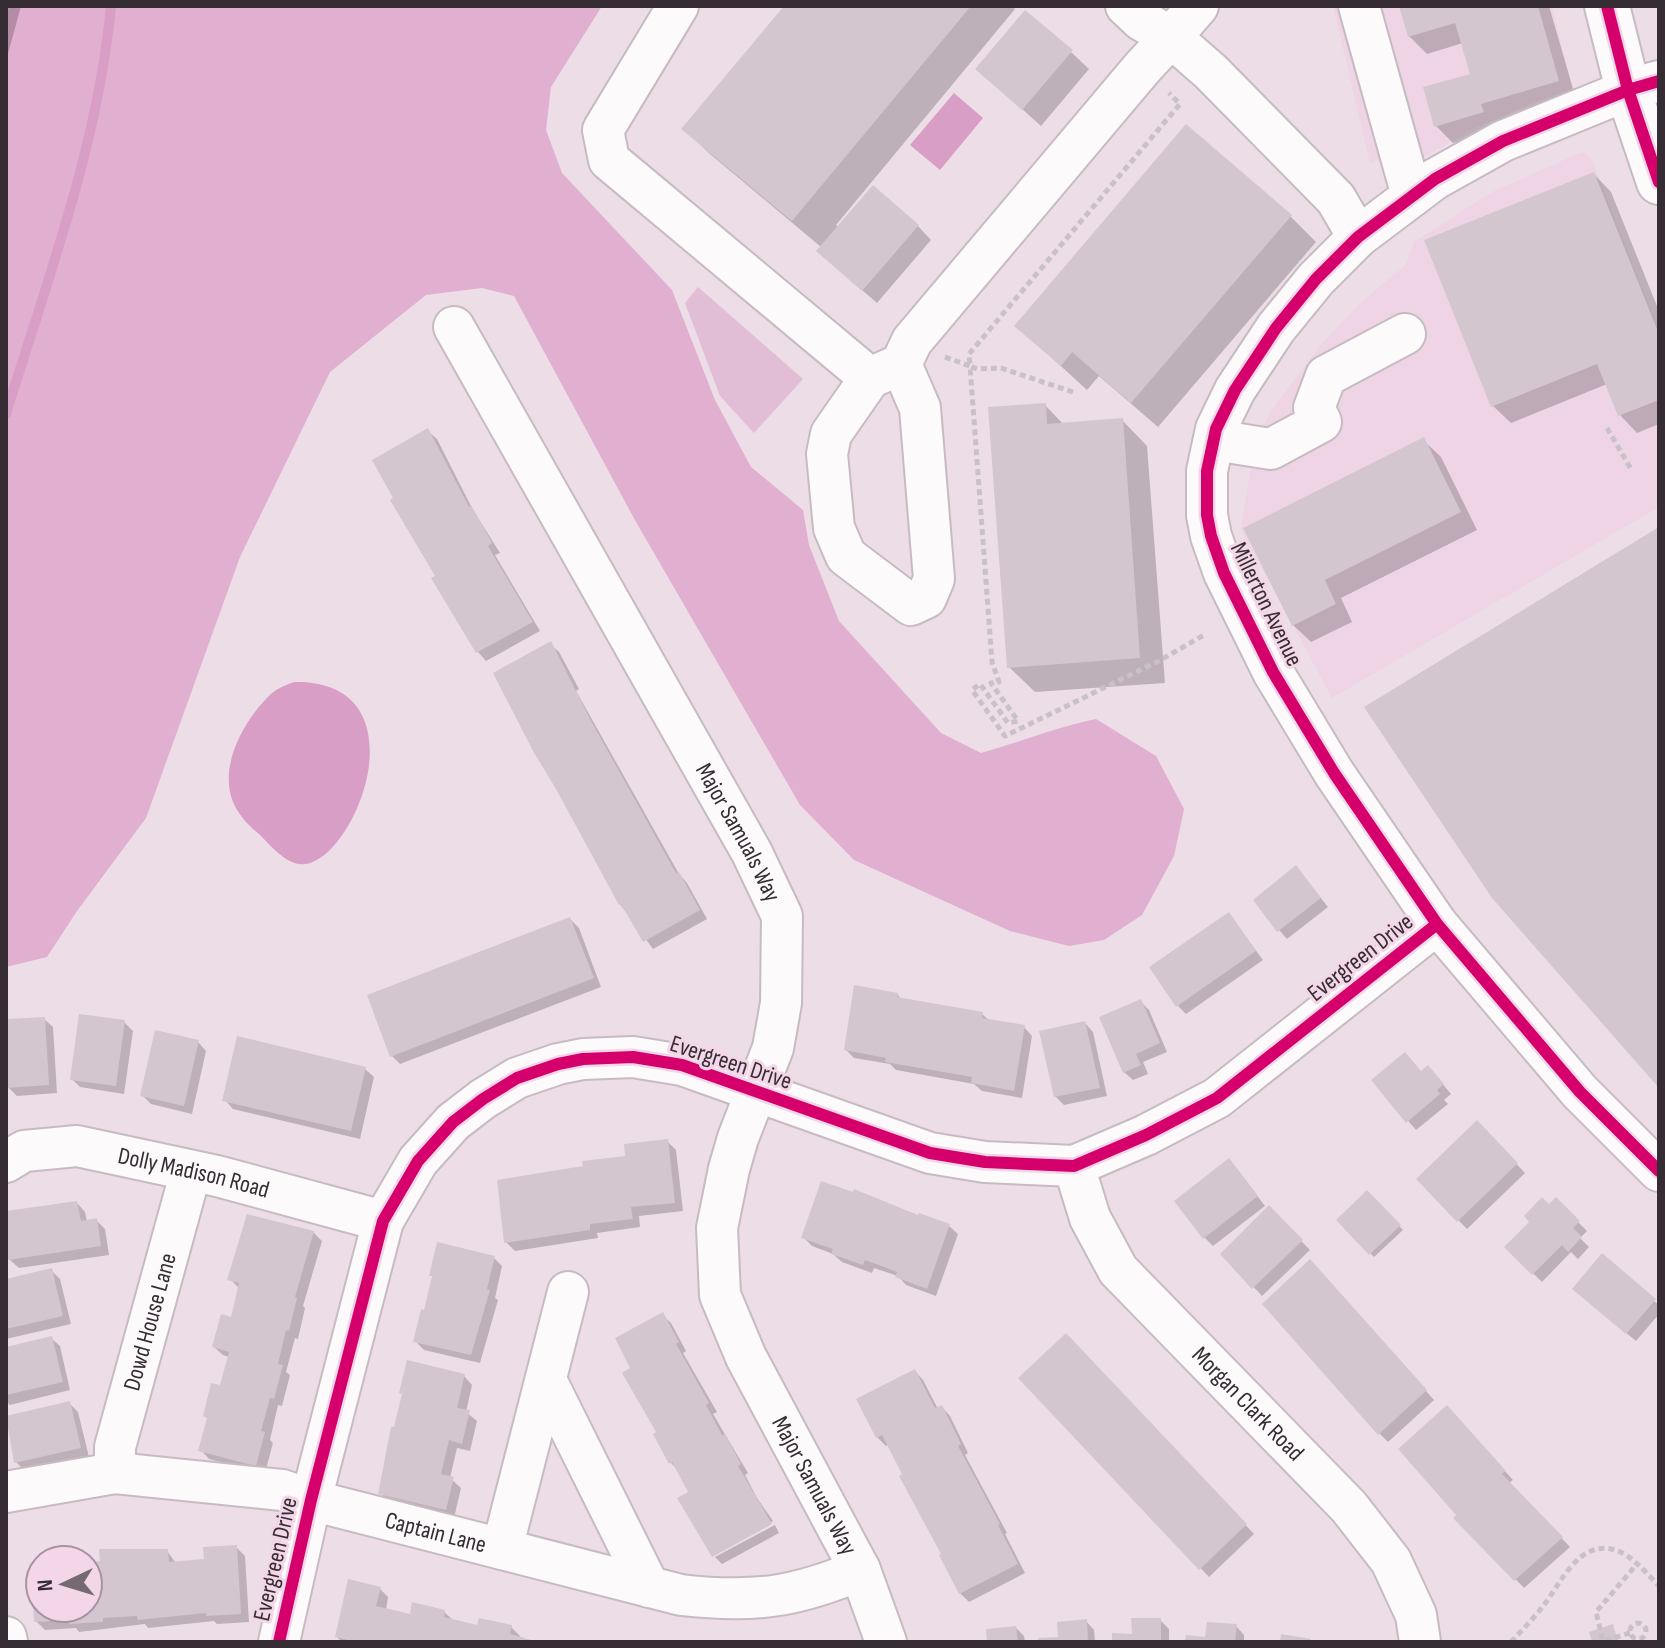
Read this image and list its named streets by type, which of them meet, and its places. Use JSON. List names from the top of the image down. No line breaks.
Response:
{"streets":{"street":["Millerton Avenue","Major Samuals Way","Evergreen Drive","Dolly Madison Road","Dowd House Lane","Morgan Clark Road","Captain Lane"]},"crossings":[["Millerton Avenue","Evergreen Drive"],["Major Samuals Way","Evergreen Drive"],["Major Samuals Way","Captain Lane"],["Evergreen Drive","Dolly Madison Road"],["Evergreen Drive","Morgan Clark Road"],["Evergreen Drive","Captain Lane"],["Dolly Madison Road","Dowd House Lane"],["Dowd House Lane","Captain Lane"]],"north":"left"}
